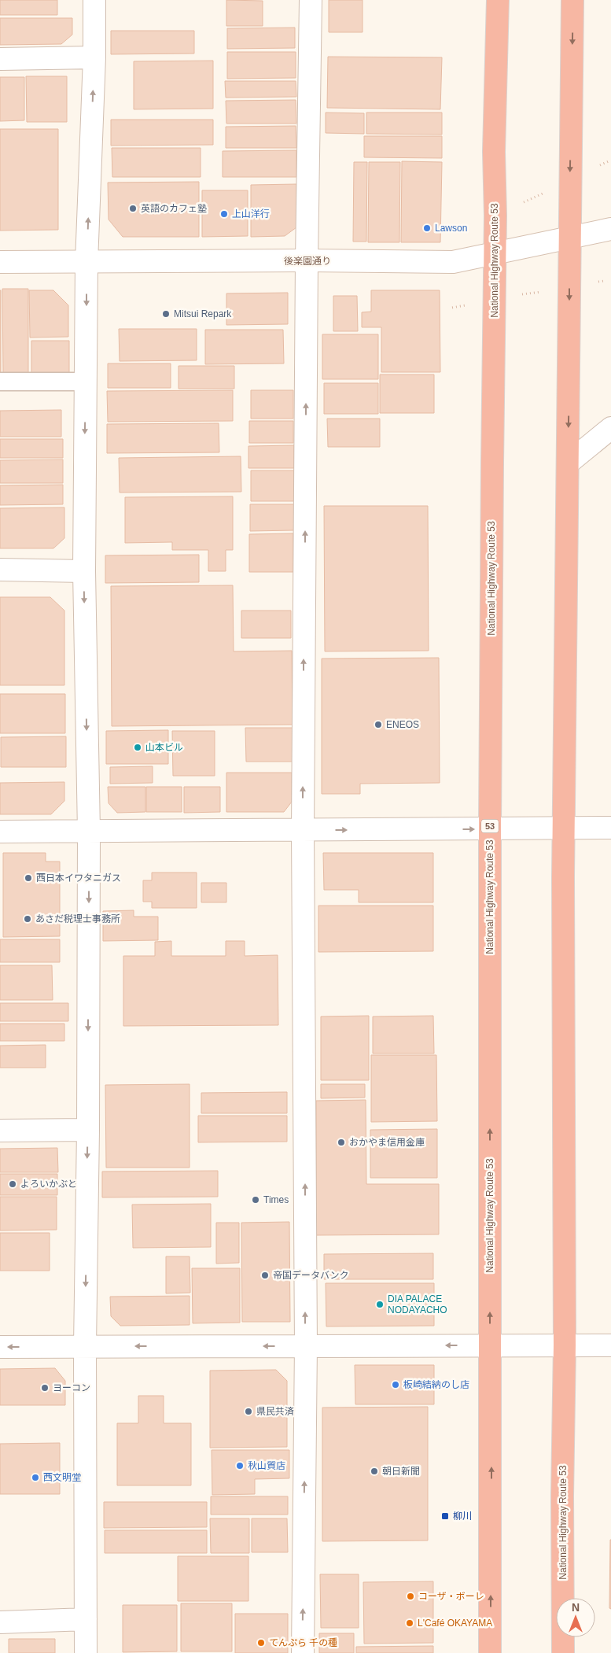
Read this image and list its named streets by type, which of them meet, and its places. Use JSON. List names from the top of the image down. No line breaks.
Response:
{"streets":{"highway":["National Highway Route 53","53"],"street":["後楽園通り"]},"crossings":[["National Highway Route 53","後楽園通り"]],"places":{"other":["英語のカフェ塾","上山洋行","Lawson","Mitsui Repark","ENEOS","山本ビル","西日本イワタニガス","あさだ税理士事務所","おかやま信用金庫","よろいかぶと","Times","帝国データバンク","DIA PALACE NODAYACHO","板崎結納のし店","ヨーコン","県民共済","秋山質店","朝日新聞","西文明堂","コーザ・ボーレ","L'Café OKAYAMA","てんぷら 千の種"],"transit":["柳川"]},"north":"top"}
